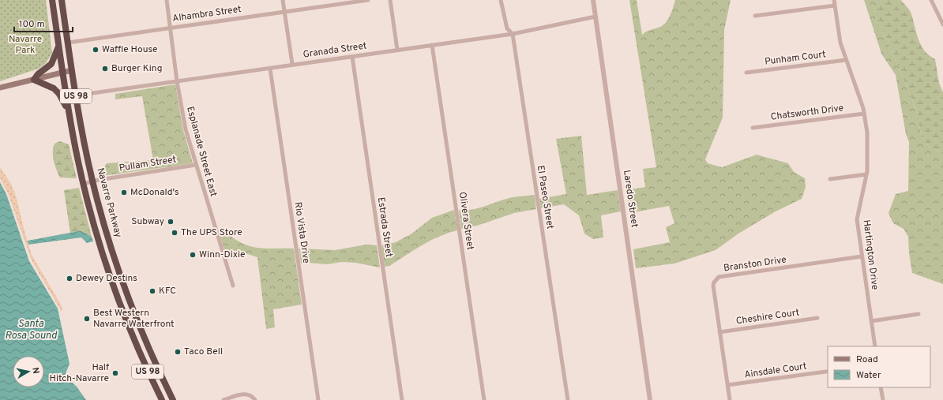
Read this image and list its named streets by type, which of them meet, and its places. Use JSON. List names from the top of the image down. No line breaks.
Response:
{"streets":{"highway":["US 98","Navarre Parkway"],"street":["Alhambra Street","Granada Street","Punham Court","Chatsworth Drive","Esplanade Street East","Pullam Street","El Paseo Street","Laredo Street","Olivera Street","Estrada Street","Rio Vista Drive","Hartington Drive","Branston Drive","Cheshire Court","Ainsdale Court"]},"crossings":[["Alhambra Street","Esplanade Street East"],["Alhambra Street","Navarre Parkway"],["Granada Street","Esplanade Street East"],["Granada Street","El Paseo Street"],["Granada Street","Laredo Street"],["Granada Street","Navarre Parkway"],["Granada Street","Olivera Street"],["Granada Street","Estrada Street"],["Granada Street","Rio Vista Drive"],["Punham Court","Hartington Drive"],["Chatsworth Drive","Hartington Drive"],["Esplanade Street East","Pullam Street"],["Pullam Street","Navarre Parkway"],["Hartington Drive","Branston Drive"],["Branston Drive","Cheshire Court"],["Branston Drive","Ainsdale Court"]],"water":["Santa Rosa Sound"],"parks":["Navarre Park"],"places":["Waffle House","Burger King","McDonald's","Subway","The UPS Store","Winn-Dixie","Dewey Destins","KFC","Best Western Navarre Waterfront","Taco Bell","Half Hitch-Navarre"],"legend":["Road","Water"],"scale_bar":"100 m","north":"right"}
